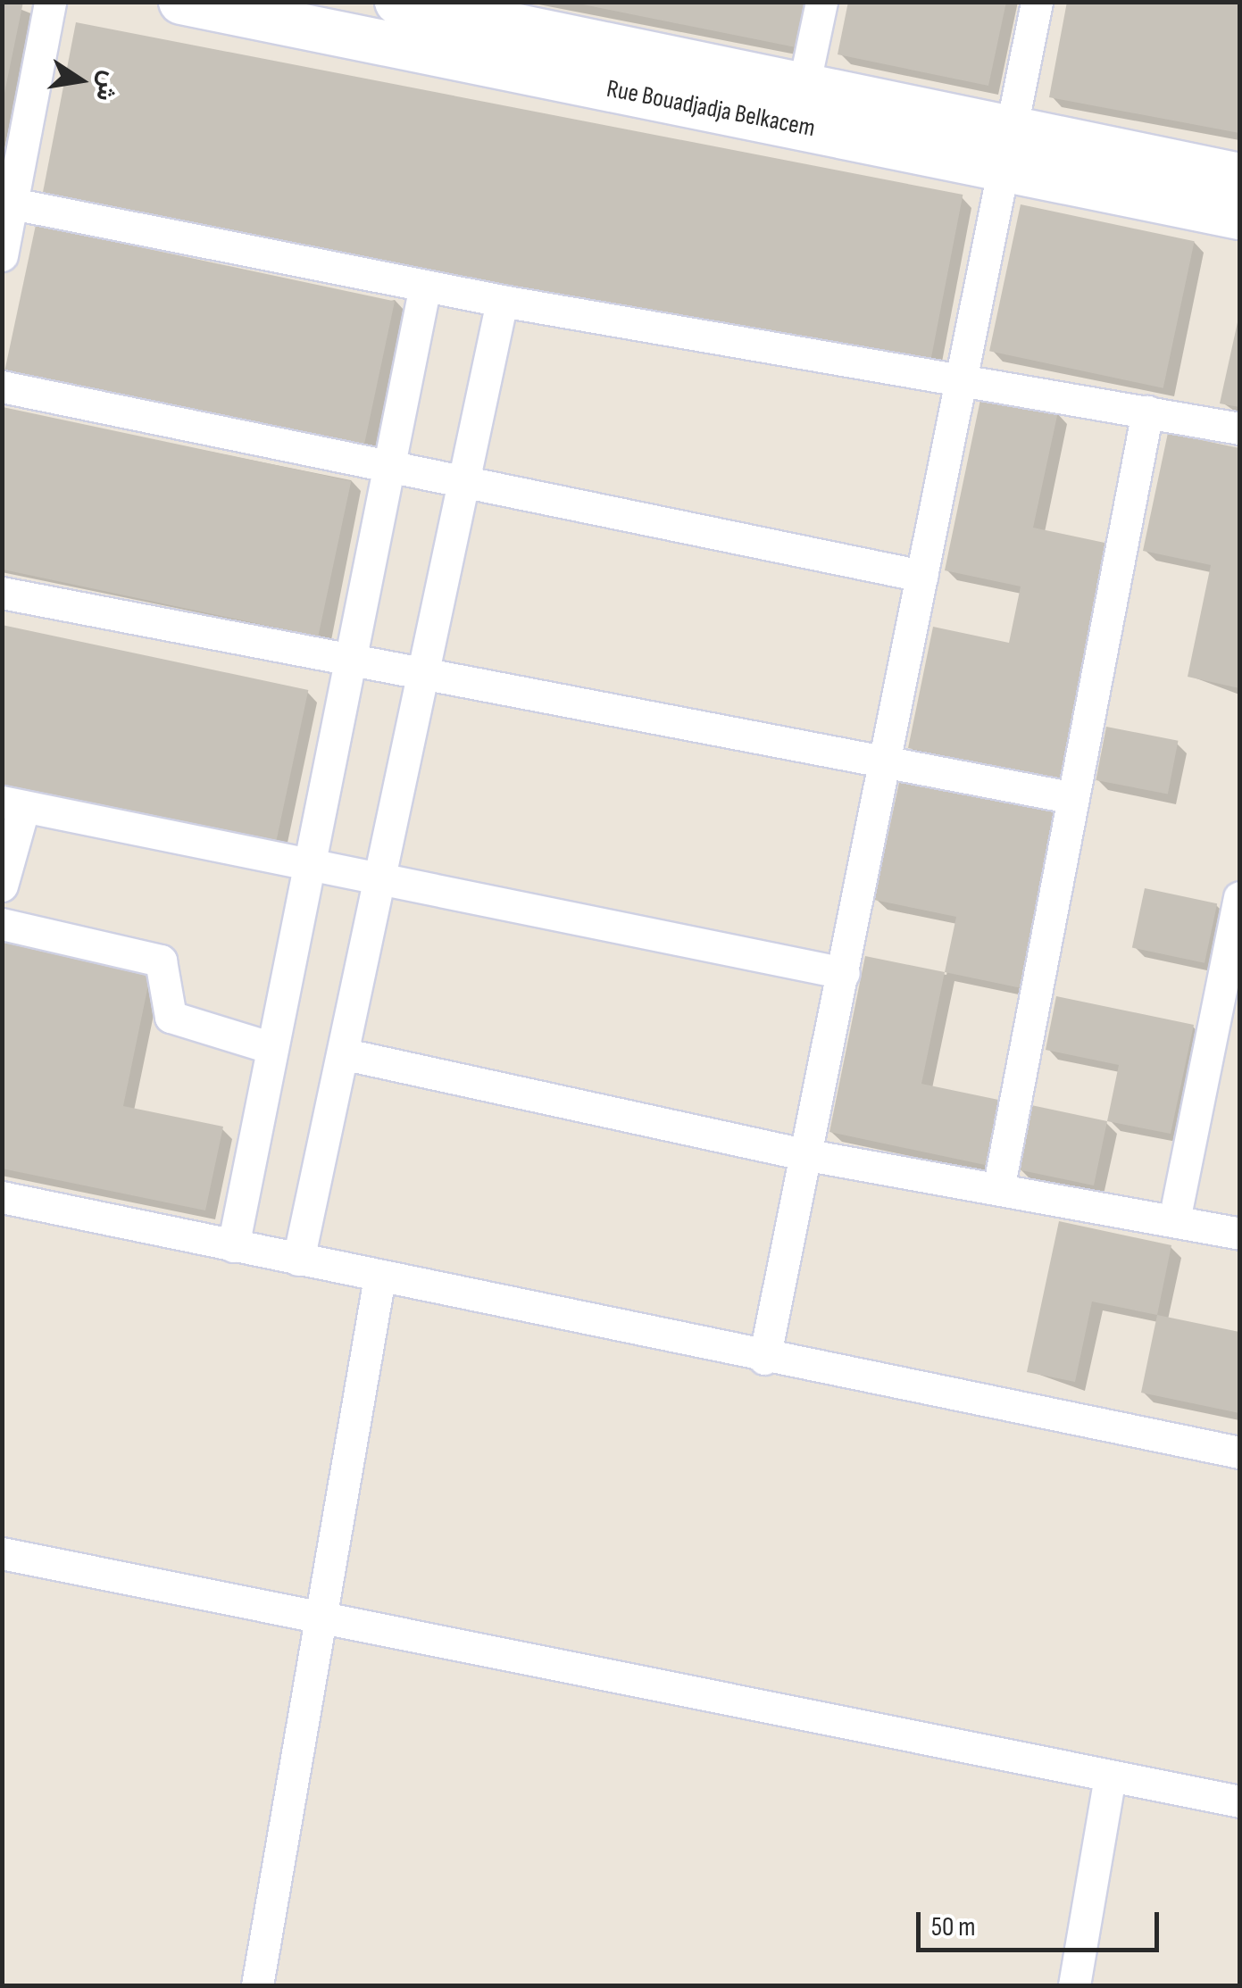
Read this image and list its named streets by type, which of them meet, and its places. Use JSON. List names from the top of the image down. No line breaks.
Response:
{"streets":{"street":["Rue Bouadjadja Belkacem"]},"scale_bar":"50 m","north":"right"}
